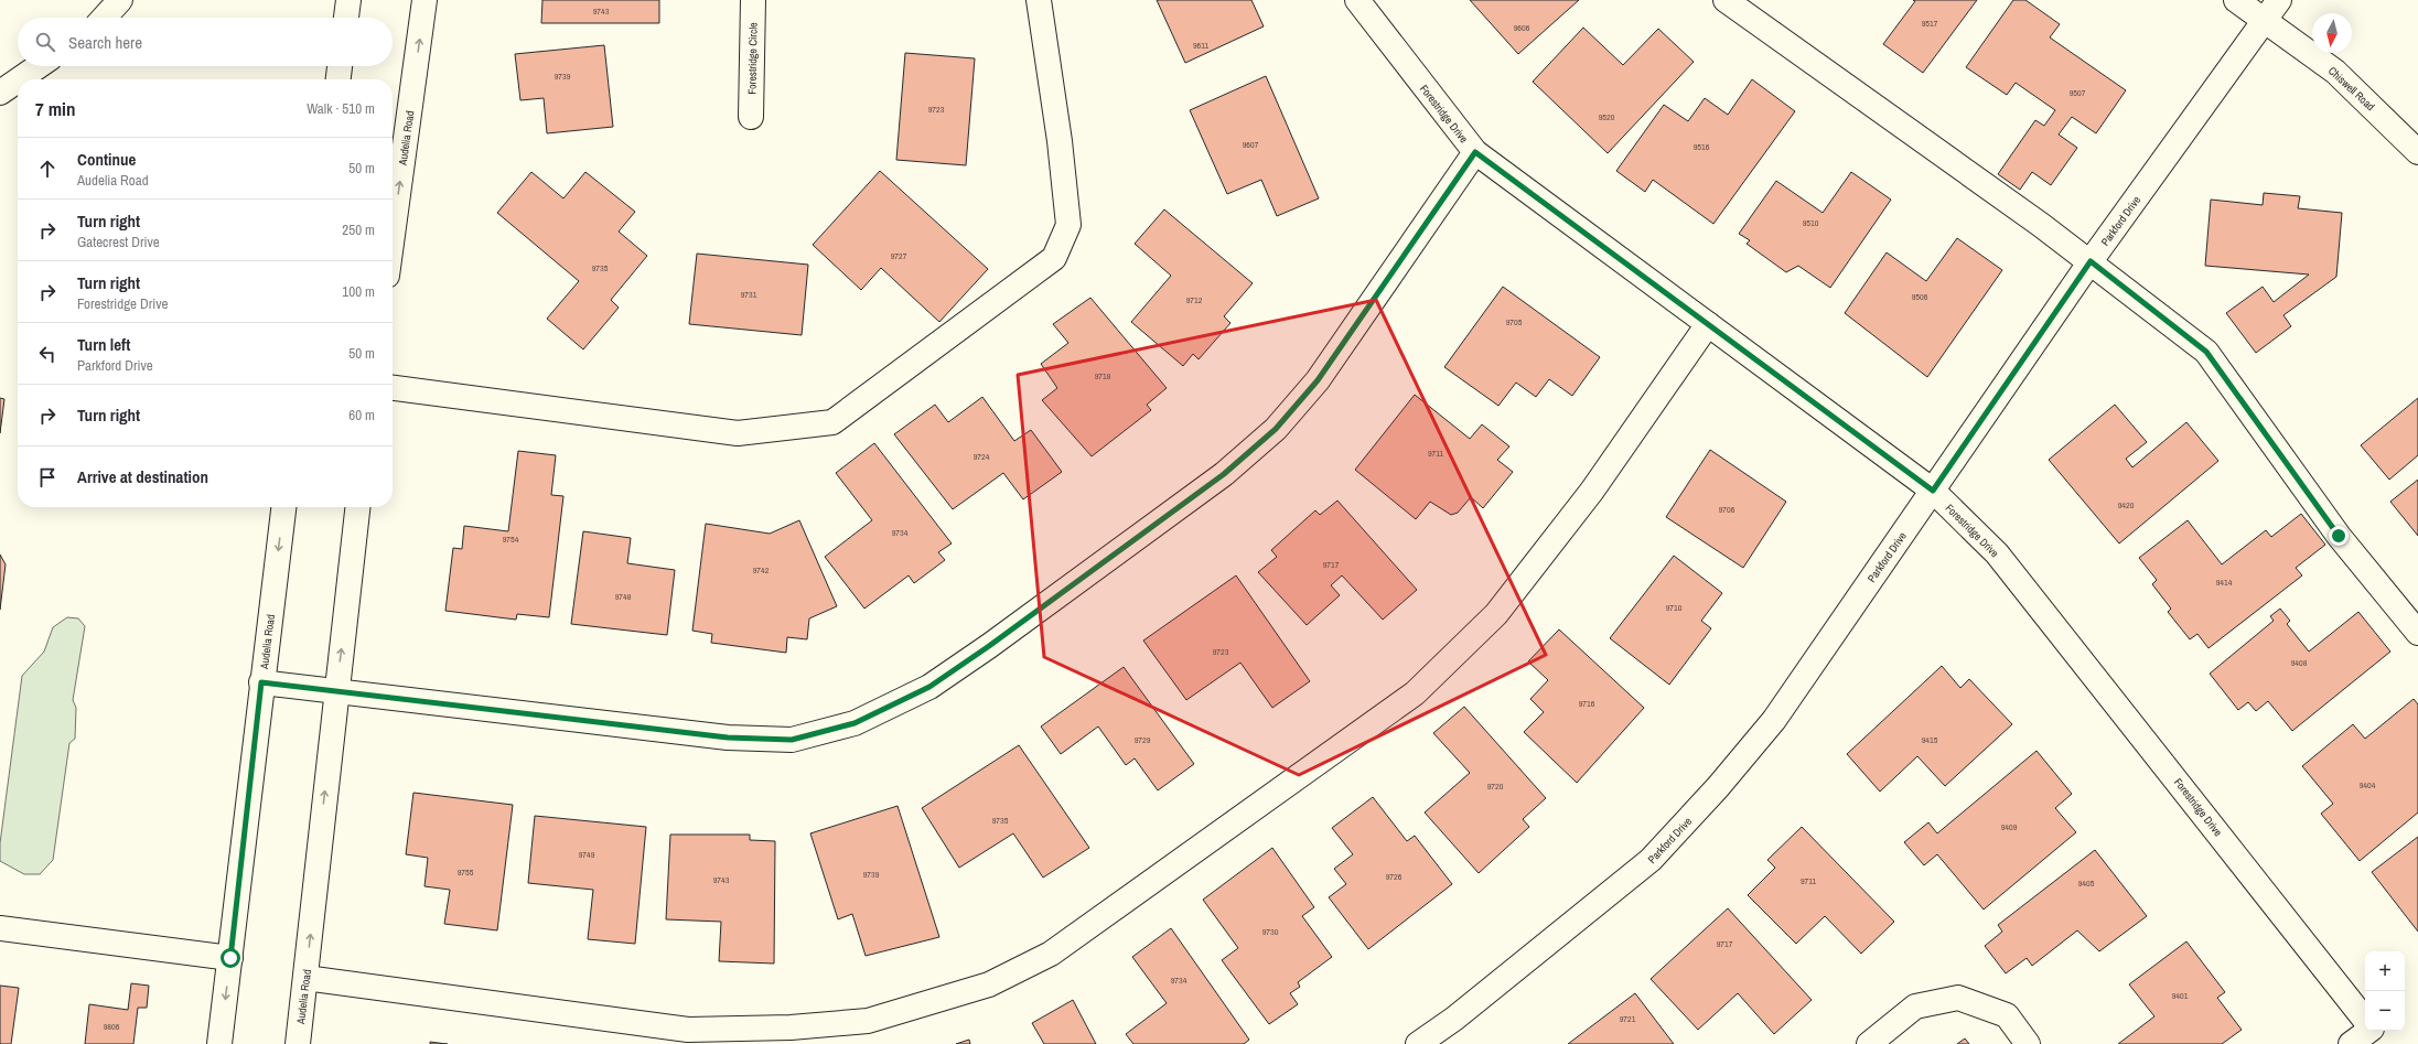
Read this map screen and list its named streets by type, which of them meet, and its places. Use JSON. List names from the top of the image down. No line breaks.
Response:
{"streets":{"street":["Forestridge Circle","Chiswell Road","Forestridge Drive","Audelia Road","Parkford Drive"]},"crossings":[["Chiswell Road","Parkford Drive"],["Forestridge Drive","Parkford Drive"]],"house_numbers":["9743","9517","9606","9611","9739","9507","9723","9520","9607","9516","9510","9727","9735","9731","9506","9712","9705","9718","9711","9724","9420","9706","9734","9754","9717","9742","9414","9748","9710","9723","9408","9716","9729","9415","9404","9720","9735","9409","9749","9755","9739","9726","9743","9711","9405","9730","9717","9734","9401","9721","9806"],"north":"bottom","page":{"search":"Search here","heading":["7 min","Walk · 510 m"],"list":[["Continue","Audelia Road","50 m"],["Turn right","Gatecrest Drive","250 m"],["Turn right","Forestridge Drive","100 m"],["Turn left","Parkford Drive","50 m"],["Turn right","60 m"],"Arrive at destination"],"map_buttons":["+","−"]}}
